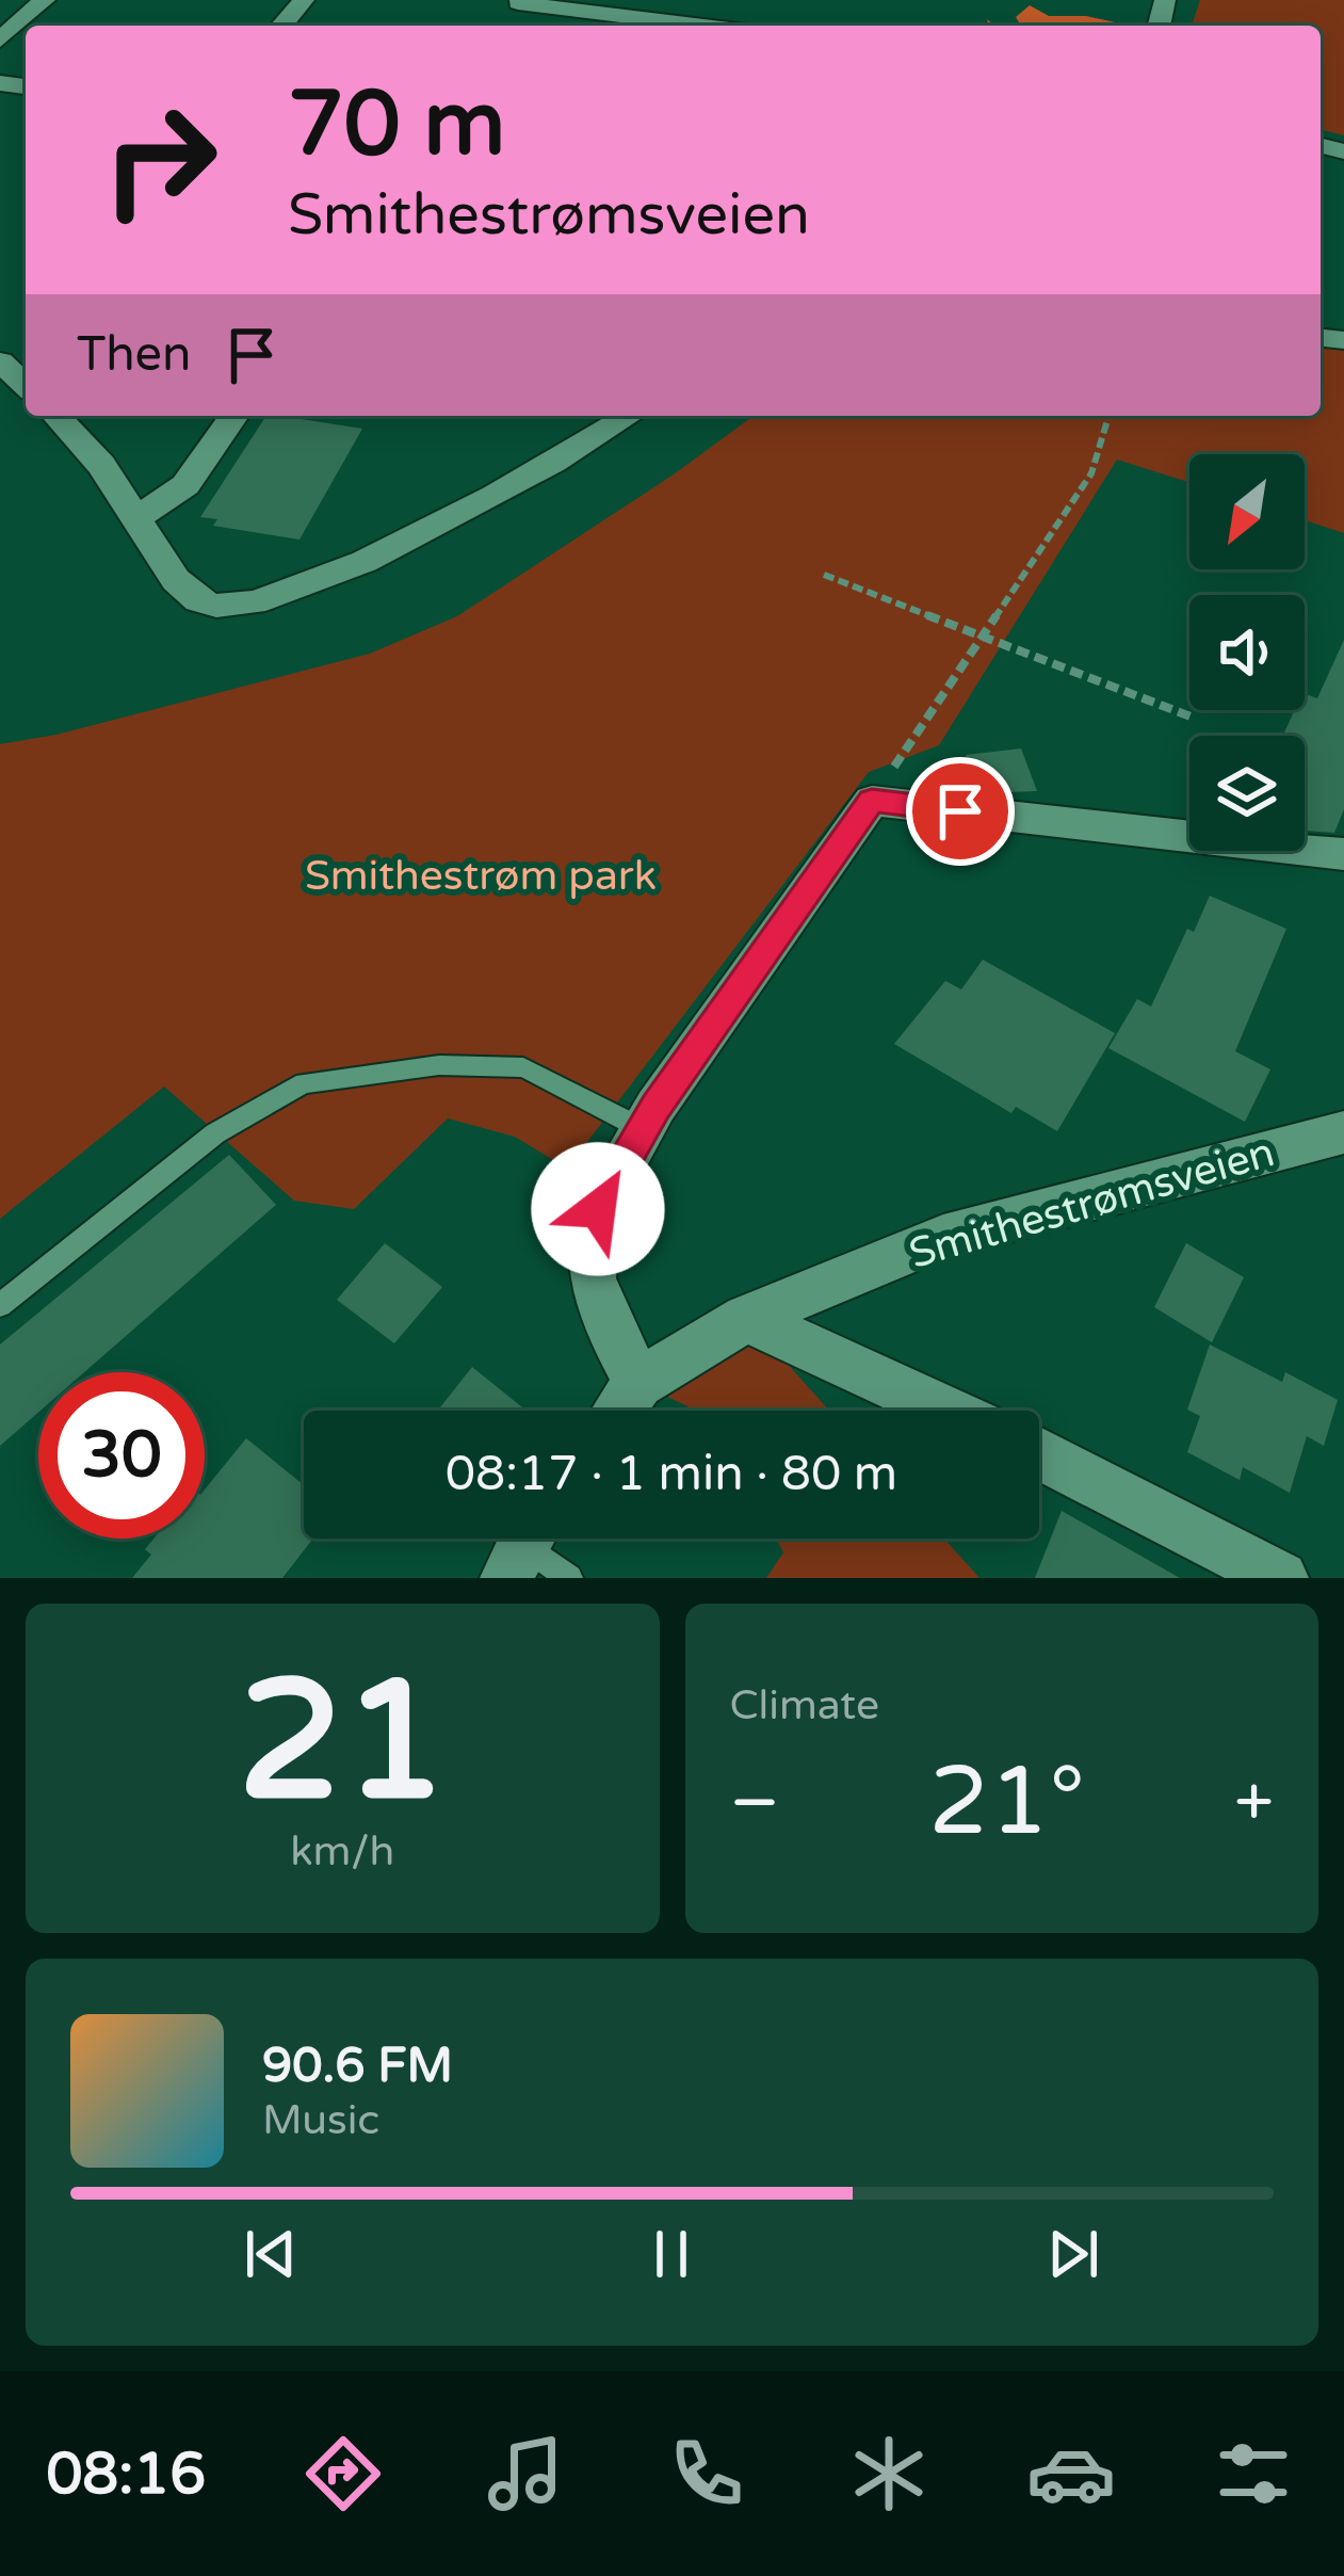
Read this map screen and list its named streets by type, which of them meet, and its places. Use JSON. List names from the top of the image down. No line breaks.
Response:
{"streets":{"street":["Smithestrømsveien"]},"parks":["Smithestrøm park"],"north":"bottom left","page":{"turn":["70 m","Smithestrømsveien"],"then":"Then","limit":"30","trip":"08:17 · 1 min · 80 m","tile":[["21","km/h"],"Climate"],"heat":["−","21°","+"],"song":["90.6 FM","Music"],"tabs":"08:16"}}
